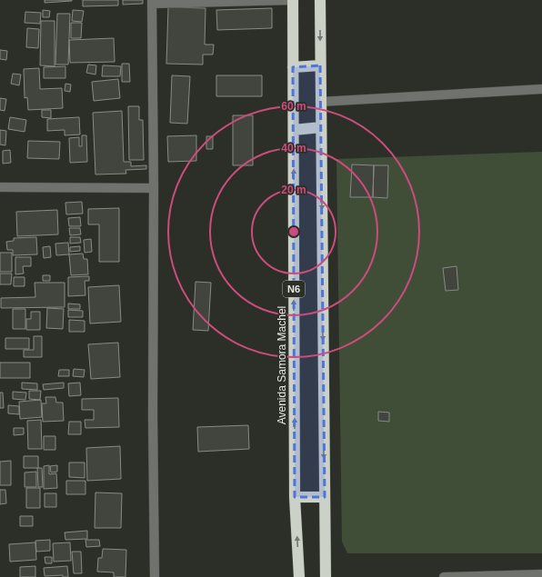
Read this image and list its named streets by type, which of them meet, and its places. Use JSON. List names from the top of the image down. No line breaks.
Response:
{"streets":{"highway":["N6","Avenida Samora Machel"]},"rings":["60 m","40 m","20 m"]}
